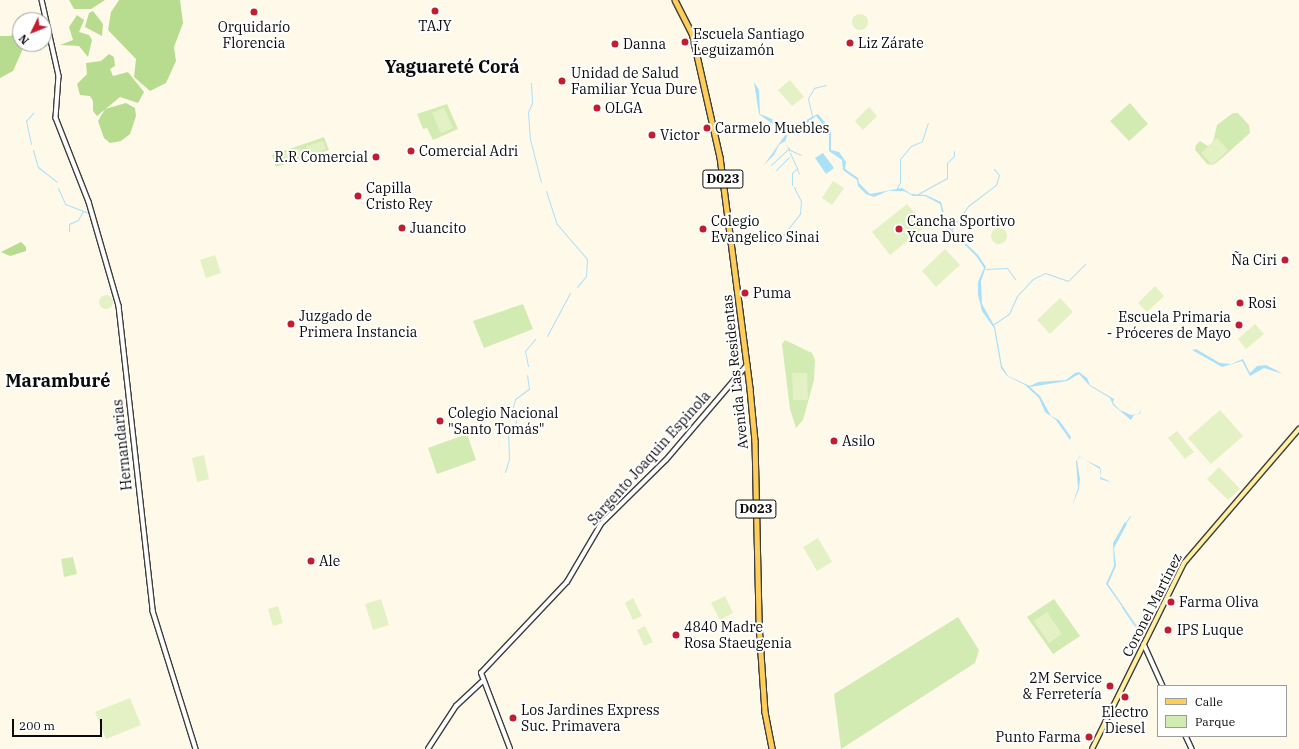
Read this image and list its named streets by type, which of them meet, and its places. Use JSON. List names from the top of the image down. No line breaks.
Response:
{"streets":{"main road":["D023","Avenida Las Residentas","Coronel Martínez"],"street":["Hernandarias","Sargento Joaquin Espinola"]},"crossings":[["Avenida Las Residentas","Sargento Joaquin Espinola"]],"districts":["Yaguareté Corá","Maramburé"],"places":["TAJY","Orquidarío Florencia","Escuela Santiago Leguizamón","Liz Zárate","Danna","Unidad de Salud Familiar Ycua Dure","OLGA","Carmelo Muebles","Victor","Comercial Adri","R.R Comercial","Capilla Cristo Rey","Juancito","Colegio Evangelico Sinai","Cancha Sportivo Ycua Dure","Ña Ciri","Puma","Rosi","Juzgado de Primera Instancia","Escuela Primaria - Próceres de Mayo","Colegio Nacional \"Santo Tomás\"","Asilo","Ale","Farma Oliva","IPS Luque","4840 Madre Rosa Staeugenia","2M Service & Ferretería","Electro Diesel","Los Jardines Express Suc. Primavera","Punto Farma"],"legend":["Calle","Parque"],"scale_bar":"200 m","north":"bottom left"}
